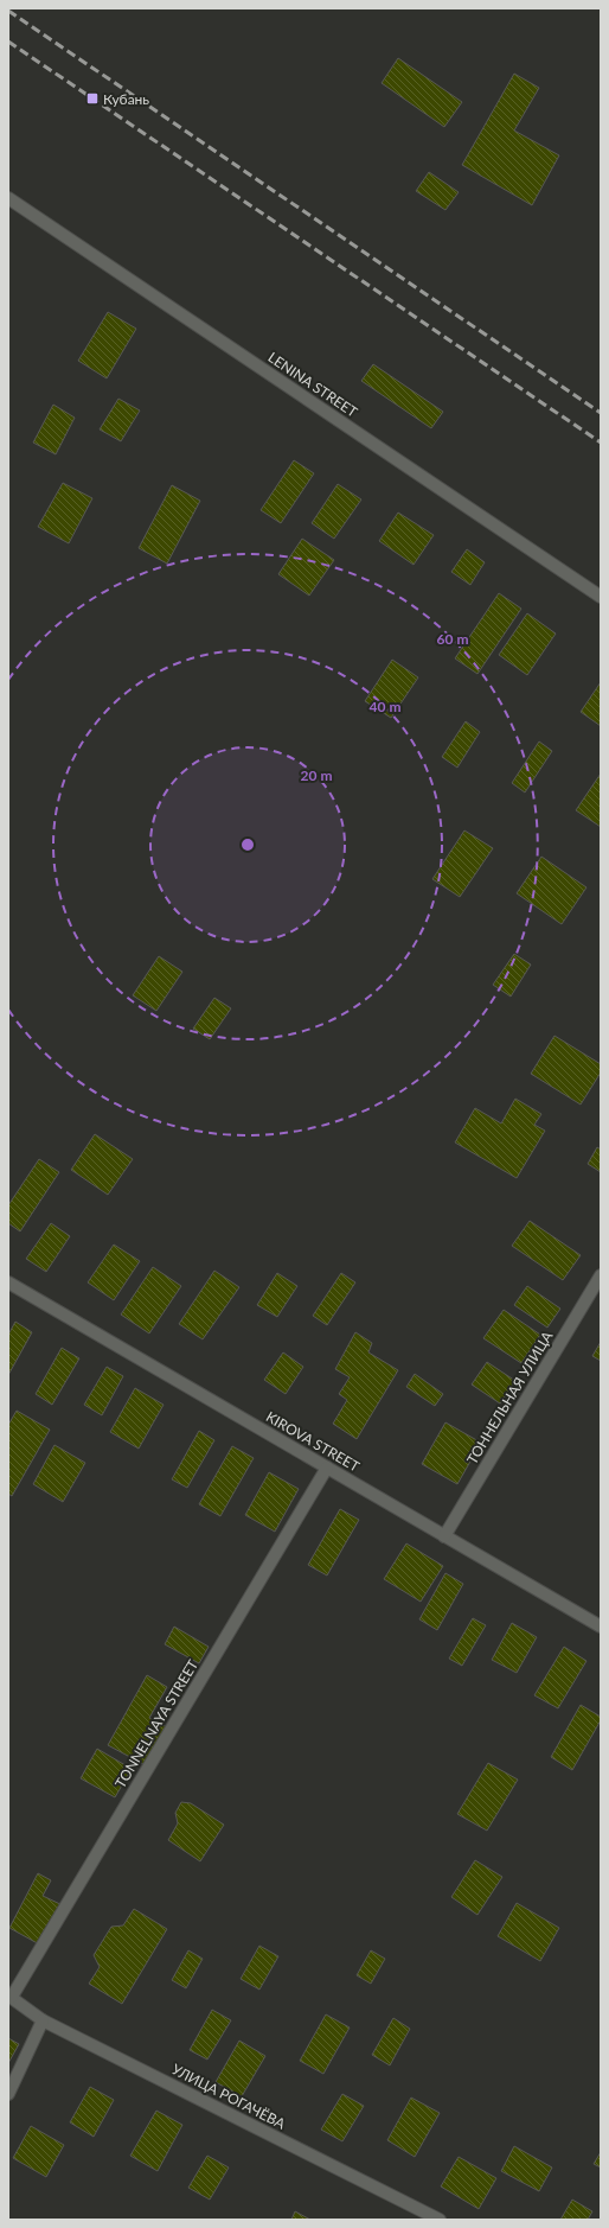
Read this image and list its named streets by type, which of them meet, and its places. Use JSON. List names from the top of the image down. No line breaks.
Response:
{"streets":{"street":["LENINA STREET","ТОННЕЛЬНАЯ УЛИЦА","KIROVA STREET","TONNELNAYA STREET","УЛИЦА РОГАЧЁВА"]},"crossings":[["ТОННЕЛЬНАЯ УЛИЦА","KIROVA STREET"],["KIROVA STREET","TONNELNAYA STREET"],["TONNELNAYA STREET","УЛИЦА РОГАЧЁВА"]],"places":{"transit":["Кубань"]},"rings":["60 m","40 m","20 m"]}
